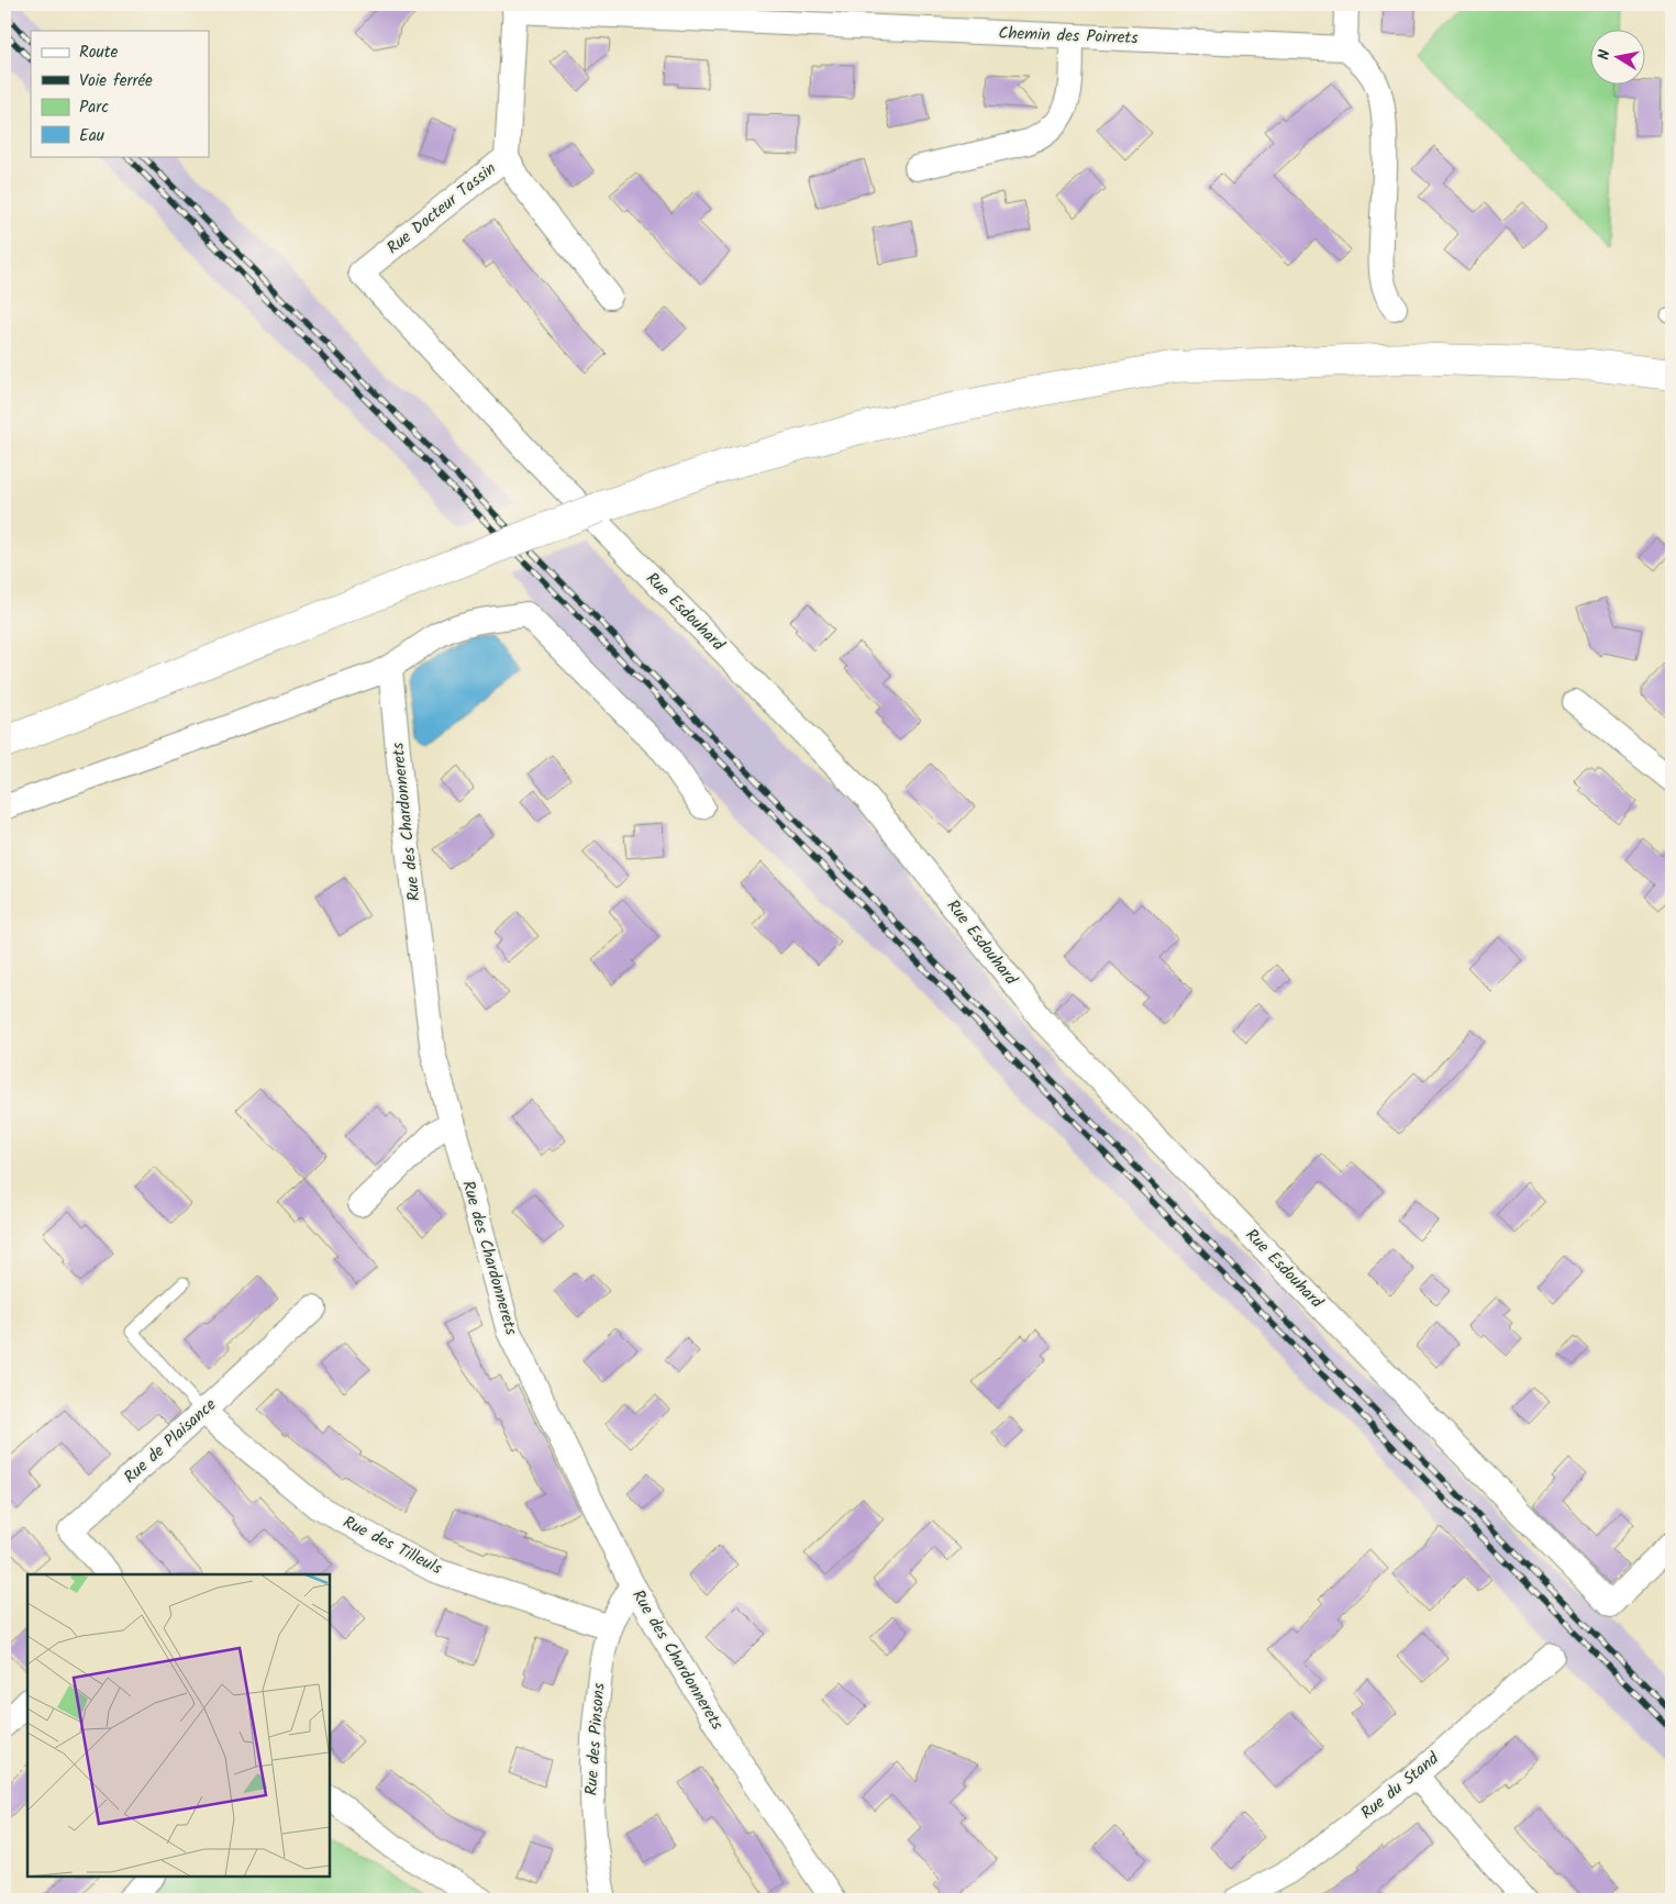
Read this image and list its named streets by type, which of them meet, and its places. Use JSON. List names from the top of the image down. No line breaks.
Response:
{"streets":{"street":["Chemin des Poirrets","Rue Docteur Tassin","Rue Esdouhard","Rue des Chardonnerets","Rue de Plaisance","Rue des Tilleuls","Rue des Pinsons","Rue du Stand"]},"crossings":[["Chemin des Poirrets","Rue Docteur Tassin"],["Rue Docteur Tassin","Rue Esdouhard"],["Rue des Chardonnerets","Rue des Pinsons"],["Rue de Plaisance","Rue des Tilleuls"],["Rue des Tilleuls","Rue des Pinsons"]],"legend":["Route","Voie ferrée","Parc","Eau"],"north":"left"}
